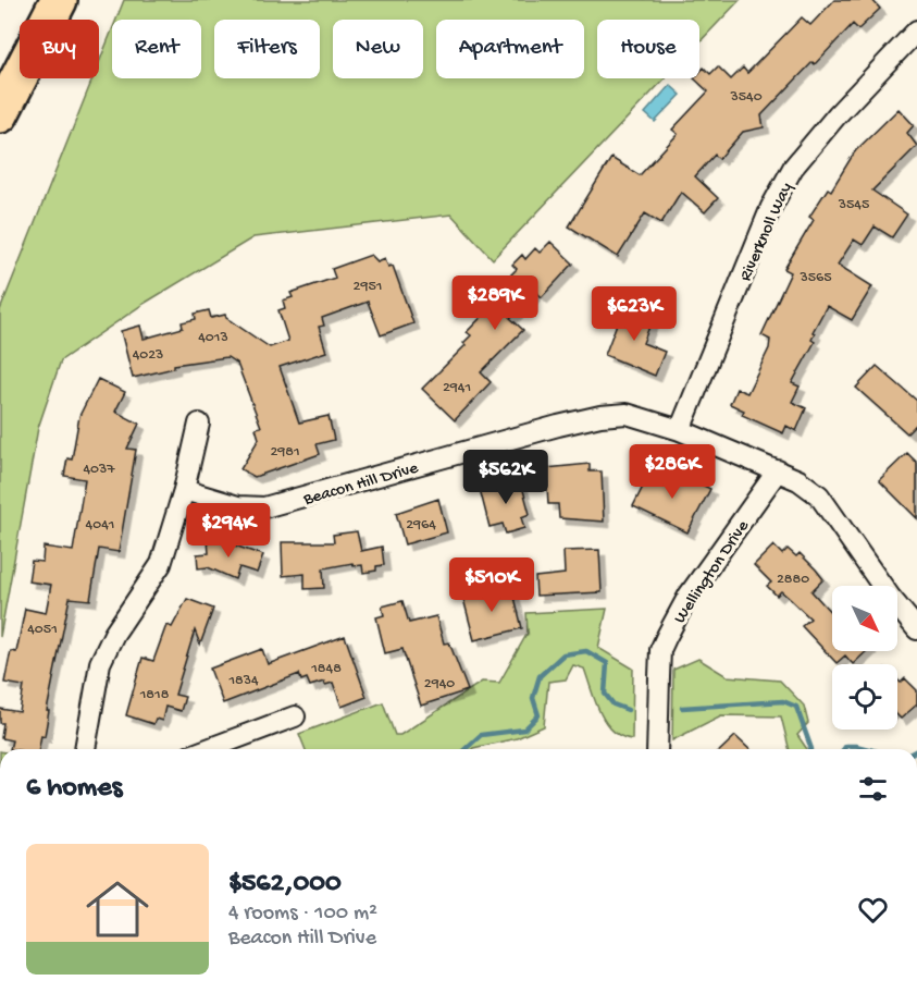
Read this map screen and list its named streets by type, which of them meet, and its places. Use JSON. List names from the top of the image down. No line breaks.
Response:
{"streets":{"street":["Riverknoll Way","Beacon Hill Drive","Wellington Drive"]},"crossings":[["Riverknoll Way","Beacon Hill Drive"],["Beacon Hill Drive","Wellington Drive"]],"house_numbers":["3540","3545","3565","2951","4013","4023","2941","2981","4037","4041","2964","2880","4051","1848","1834","2940","1818"],"north":"bottom right","page":{"chip":["Buy","Rent","Filters","New","Apartment","House"],"price":["$289K","$623K","$286K","$562K","$294K","$510K"],"heading":"6 homes","list":[{"name":"$562,000","note":"4 rooms · 100 m² · Beacon Hill Drive"}]}}
